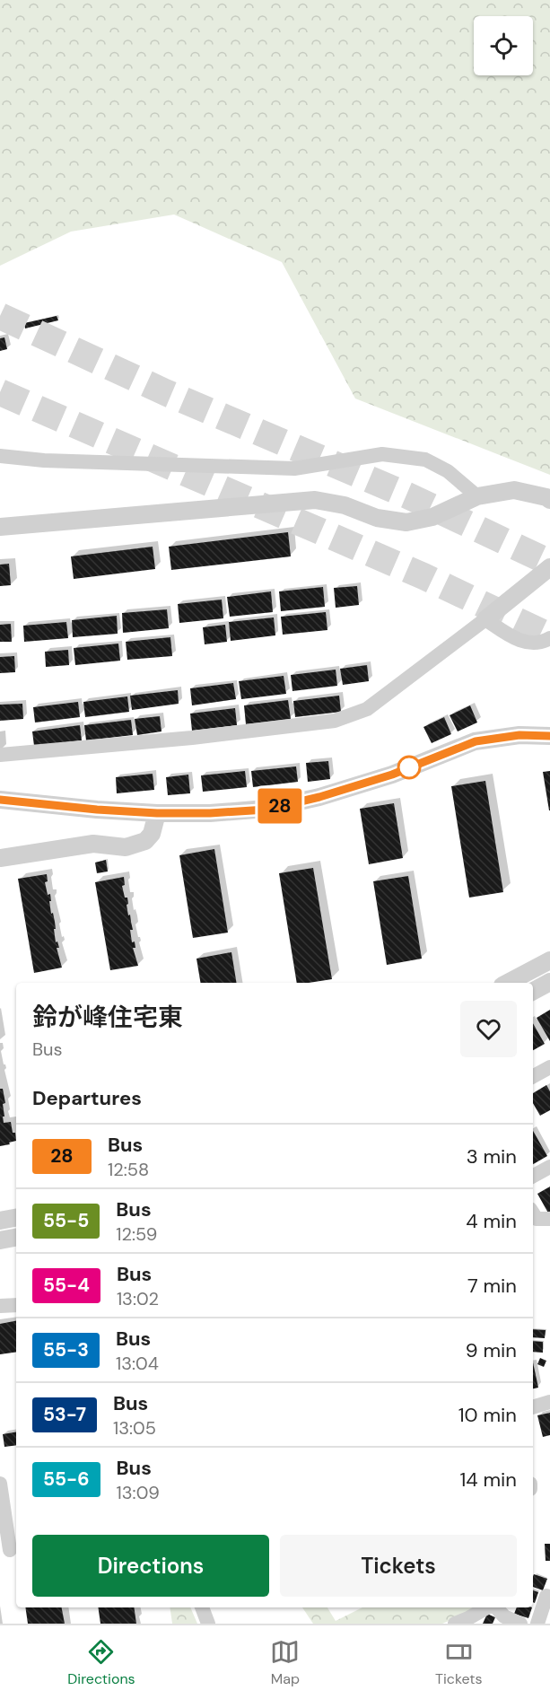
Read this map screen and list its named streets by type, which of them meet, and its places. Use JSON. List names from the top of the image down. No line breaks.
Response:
{"lines":["bus line 28"],"page":{"on_map":"28","heading":[["鈴が峰住宅東","Bus"],"Departures"],"list":[{"mark":"28","name":"Bus","note":"12:58","value":"3 min"},{"mark":"55-5","name":"Bus","note":"12:59","value":"4 min"},{"mark":"55-4","name":"Bus","note":"13:02","value":"7 min"},{"mark":"55-3","name":"Bus","note":"13:04","value":"9 min"},{"mark":"53-7","name":"Bus","note":"13:05","value":"10 min"},{"mark":"55-6","name":"Bus","note":"13:09","value":"14 min"}],"buttons":["Directions","Tickets"],"tabs":["Directions","Map","Tickets"]}}
